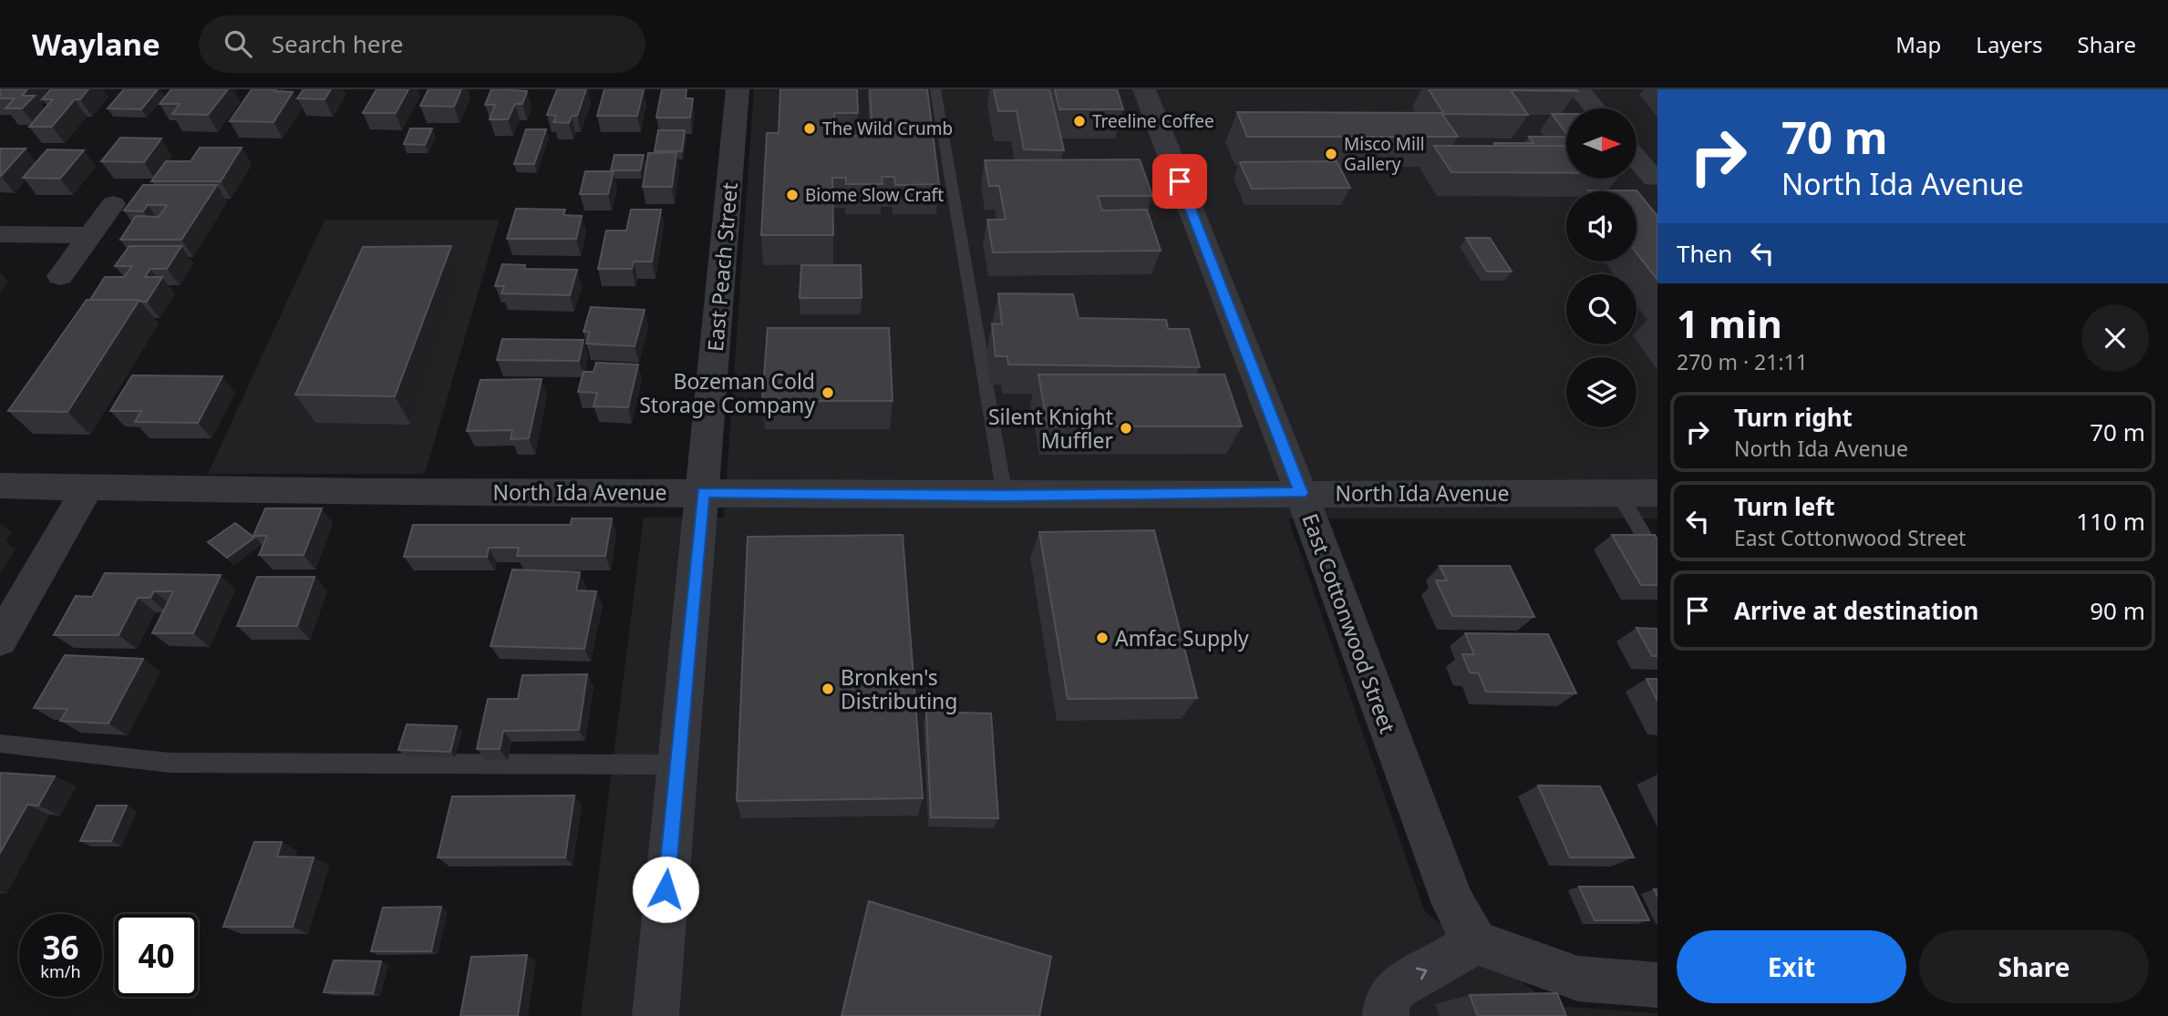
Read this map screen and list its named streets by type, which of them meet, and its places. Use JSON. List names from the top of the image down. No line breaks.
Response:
{"streets":{"street":["East Peach Street","North Ida Avenue","East Cottonwood Street"]},"crossings":[["East Peach Street","North Ida Avenue"],["North Ida Avenue","East Cottonwood Street"]],"places":["Treeline Coffee","The Wild Crumb","Misco Mill Gallery","Biome Slow Craft","Bozeman Cold Storage Company","Silent Knight Muffler","Amfac Supply","Bronken's Distributing"],"north":"right","page":{"header":"Waylane","search":"Search here","nav":["Map","Layers","Share"],"turn":["70 m","North Ida Avenue"],"then":"Then","heading":["1 min","270 m · 21:11"],"list":[{"name":"Turn right","note":"North Ida Avenue","value":"70 m"},{"name":"Turn left","note":"East Cottonwood Street","value":"110 m"},{"name":"Arrive at destination","value":"90 m"}],"speed":"36 km/h","limit":"40","buttons":["Exit","Share"]}}
